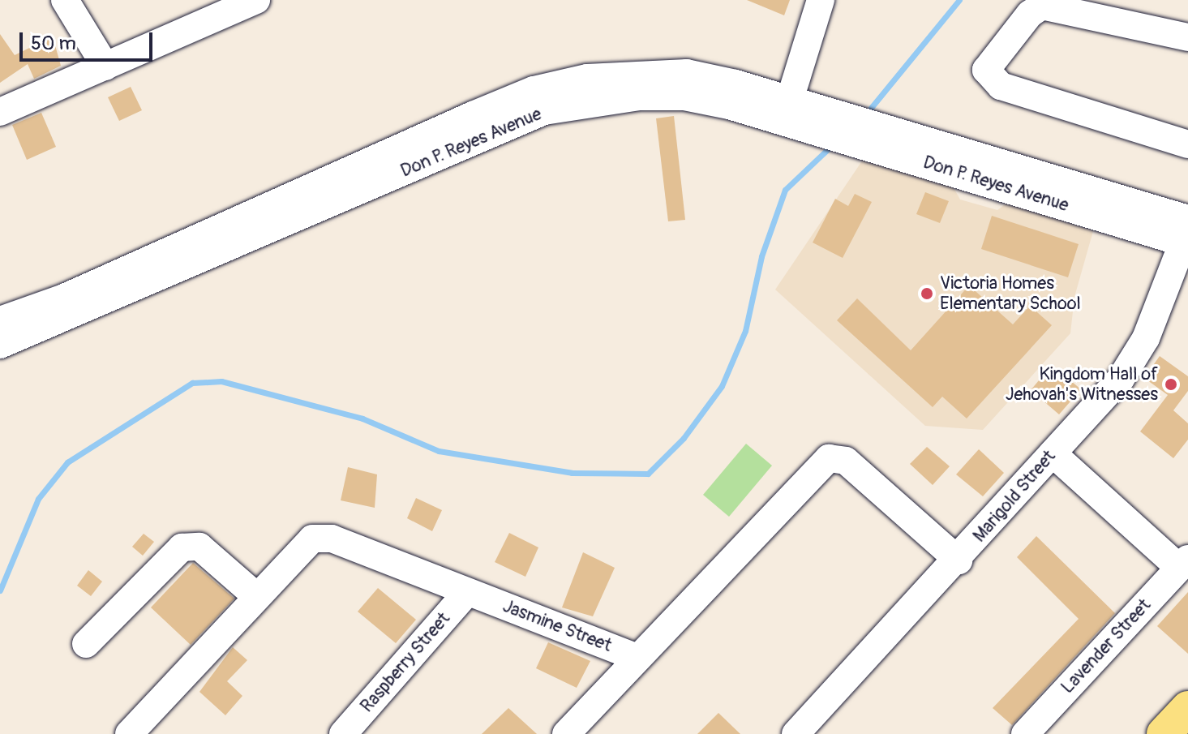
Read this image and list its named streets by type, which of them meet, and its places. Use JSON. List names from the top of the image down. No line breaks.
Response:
{"streets":{"street":["Don P. Reyes Avenue","Marigold Street","Jasmine Street","Lavender Street","Raspberry Street"]},"crossings":[["Don P. Reyes Avenue","Marigold Street"],["Jasmine Street","Raspberry Street"]],"places":["Victoria Homes Elementary School","Kingdom Hall of Jehovah's Witnesses"],"scale_bar":"50 m"}
